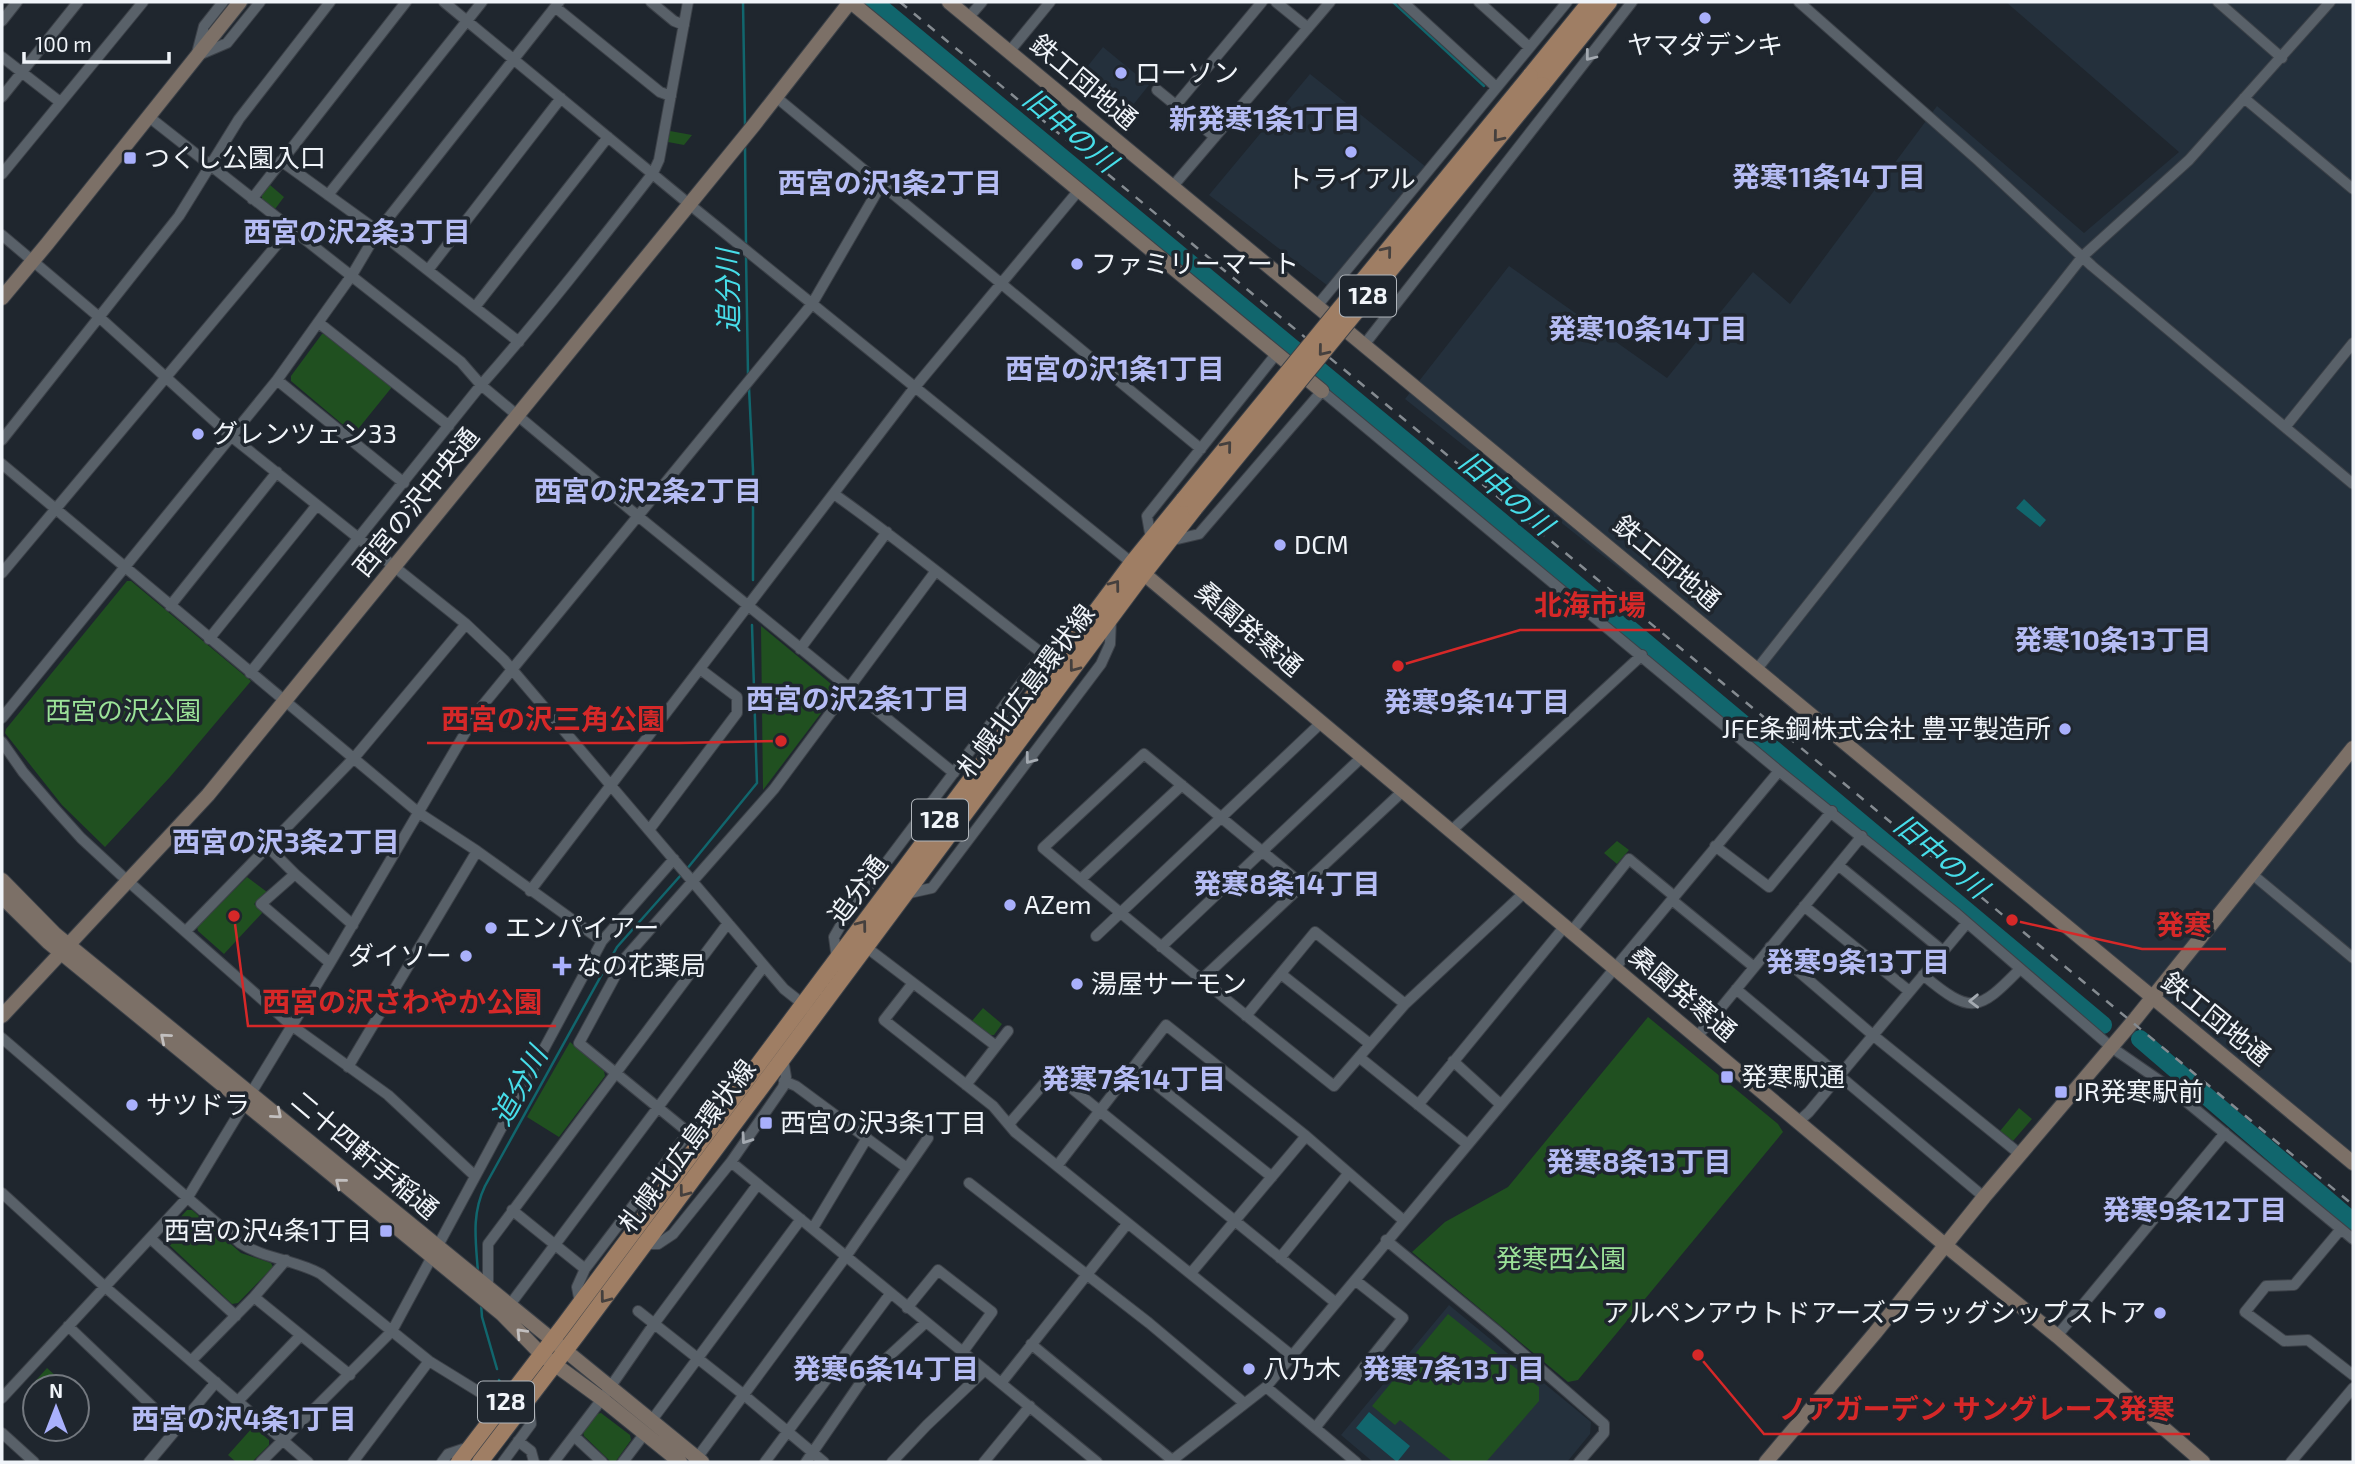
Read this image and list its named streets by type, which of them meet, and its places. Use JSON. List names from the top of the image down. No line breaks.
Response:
{"streets":{"main road":["128","札幌北広島環状線","追分通"],"street":["鉄工団地通","西宮の沢中央通","桑園発寒通","二十四軒手稲通"]},"crossings":[["西宮の沢中央通","二十四軒手稲通"],["桑園発寒通","札幌北広島環状線"],["桑園発寒通","追分通"],["札幌北広島環状線","追分通"],["札幌北広島環状線","二十四軒手稲通"]],"one_way":["追分通"],"districts":["新発寒1条1丁目","発寒11条14丁目","西宮の沢1条2丁目","西宮の沢2条3丁目","発寒10条14丁目","西宮の沢1条1丁目","西宮の沢2条2丁目","発寒10条13丁目","西宮の沢2条1丁目","発寒9条14丁目","西宮の沢3条2丁目","発寒8条14丁目","発寒9条13丁目","発寒7条14丁目","発寒8条13丁目","発寒9条12丁目","発寒6条14丁目","発寒7条13丁目","西宮の沢4条1丁目"],"water":["旧中の川","追分川"],"parks":["西宮の沢公園","発寒西公園"],"places":{"other":["ヤマダデンキ","ローソン","トライアル","ファミリーマート","グレンツェン33","DCM","北海市場","JFE条鋼株式会社 豊平製造所","西宮の沢三角公園","AZem","西宮の沢さわやか公園","発寒","エンパイアー","ダイソー","湯屋サーモン","サツドラ","アルペンアウトドアーズフラッグシップストア","ノアガーデン サングレース発寒","八乃木"],"transit":["つくし公園入口","発寒駅通","JR発寒駅前","西宮の沢3条1丁目","西宮の沢4条1丁目"],"health":["なの花薬局"]},"scale_bar":"100 m","north":"top"}
